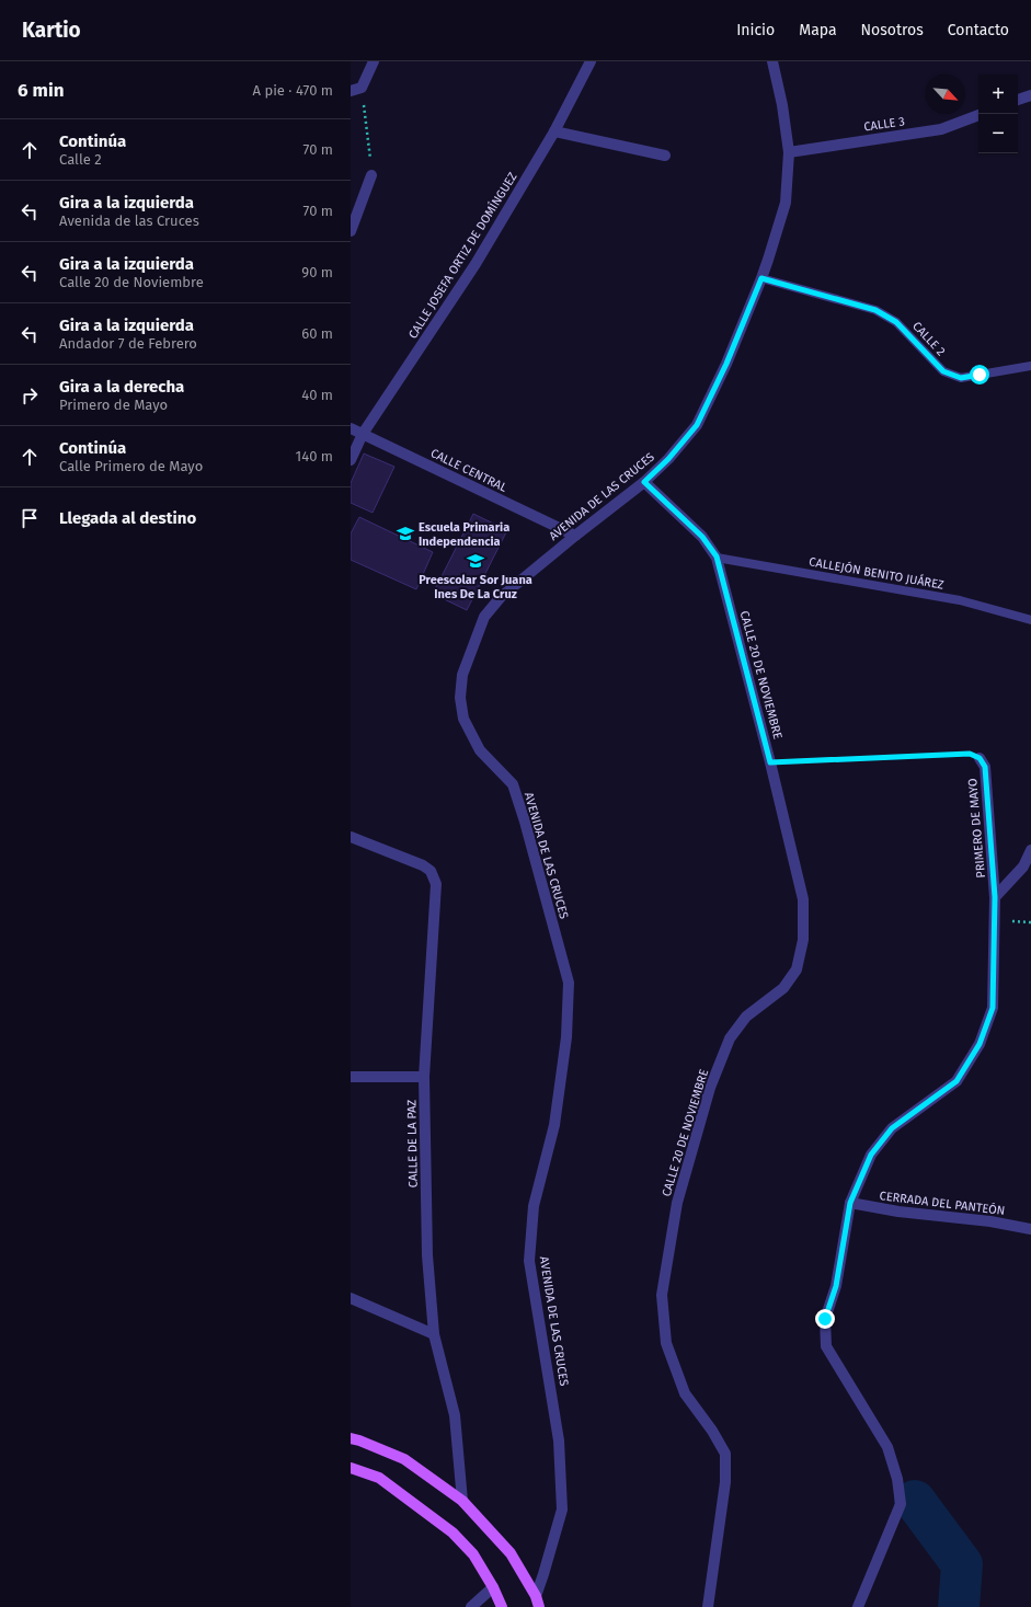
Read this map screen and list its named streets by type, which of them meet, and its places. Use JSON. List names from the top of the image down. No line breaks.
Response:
{"streets":{"street":["CALLE 3","CALLE JOSEFA ORTIZ DE DOMÍNGUEZ","CALLE CENTRAL","AVENIDA DE LAS CRUCES","CALLE 20 DE NOVIEMBRE","PRIMERO DE MAYO","CALLE DE LA PAZ","CERRADA DEL PANTEÓN"],"lane":["CALLE 2","CALLEJÓN BENITO JUÁREZ"]},"crossings":[["CALLE 3","AVENIDA DE LAS CRUCES"],["CALLE JOSEFA ORTIZ DE DOMÍNGUEZ","CALLE CENTRAL"],["CALLE 2","AVENIDA DE LAS CRUCES"],["CALLE CENTRAL","AVENIDA DE LAS CRUCES"],["AVENIDA DE LAS CRUCES","CALLE 20 DE NOVIEMBRE"],["CALLEJÓN BENITO JUÁREZ","CALLE 20 DE NOVIEMBRE"],["PRIMERO DE MAYO","CERRADA DEL PANTEÓN"]],"places":{"school or university":["Escuela Primaria Independencia","Preescolar Sor Juana Ines De La Cruz"]},"north":"bottom right","page":{"header":"Kartio","nav":["Inicio","Mapa","Nosotros","Contacto"],"heading":["6 min","A pie · 470 m"],"map_buttons":["+","−"],"list":[["Continúa","Calle 2","70 m"],["Gira a la izquierda","Avenida de las Cruces","70 m"],["Gira a la izquierda","Calle 20 de Noviembre","90 m"],["Gira a la izquierda","Andador 7 de Febrero","60 m"],["Gira a la derecha","Primero de Mayo","40 m"],["Continúa","Calle Primero de Mayo","140 m"],"Llegada al destino"]}}
